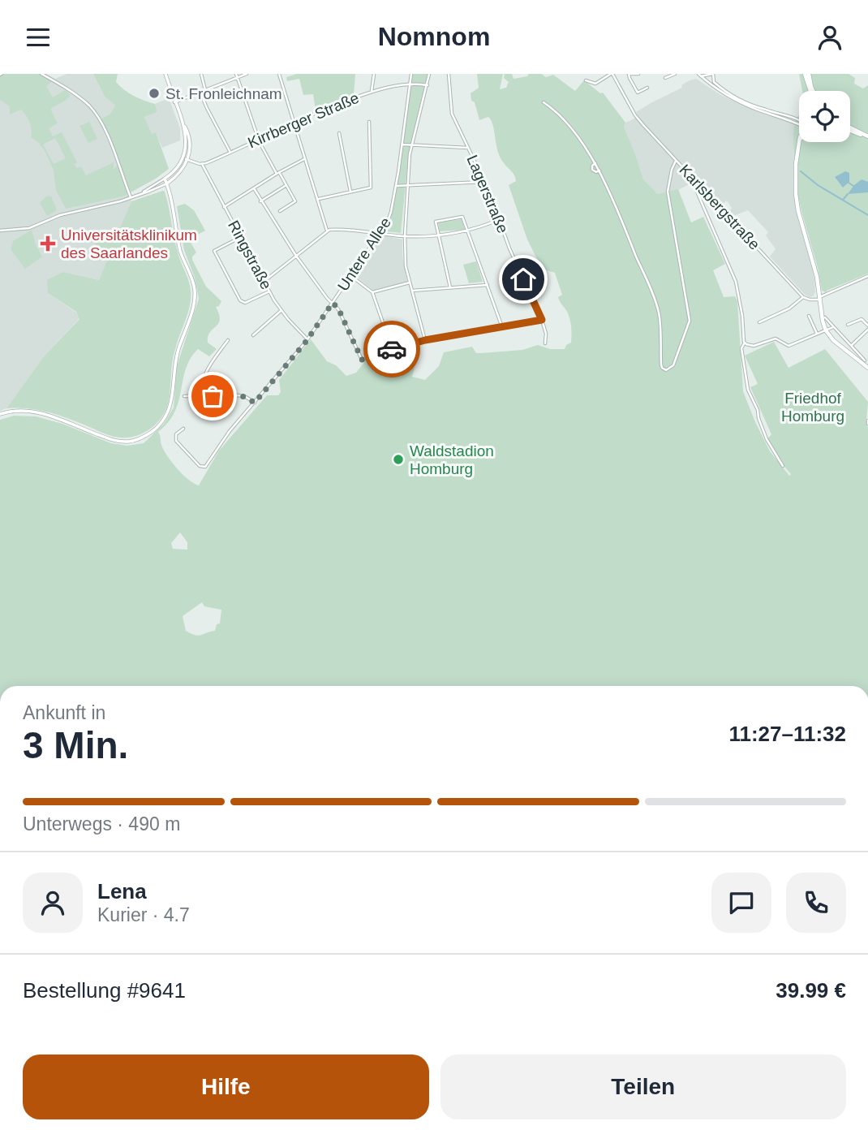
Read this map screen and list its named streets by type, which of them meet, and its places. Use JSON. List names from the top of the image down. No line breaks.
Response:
{"streets":{"street":["Kirrberger Straße","Lagerstraße","Karlsbergstraße","Untere Allee","Ringstraße"]},"crossings":[["Kirrberger Straße","Untere Allee"],["Kirrberger Straße","Ringstraße"],["Untere Allee","Ringstraße"]],"parks":["Friedhof Homburg"],"places":{"other":["St. Fronleichnam","Waldstadion Homburg"],"health":["Universitätsklinikum des Saarlandes"]},"page":{"header":"Nomnom","heading":["3 Min.","Ankunft in","11:27–11:32"],"panel":["Lena","Kurier · 4.7","Bestellung #9641","39.99 €"],"bar":"Unterwegs · 490 m","buttons":["Hilfe","Teilen"]}}
